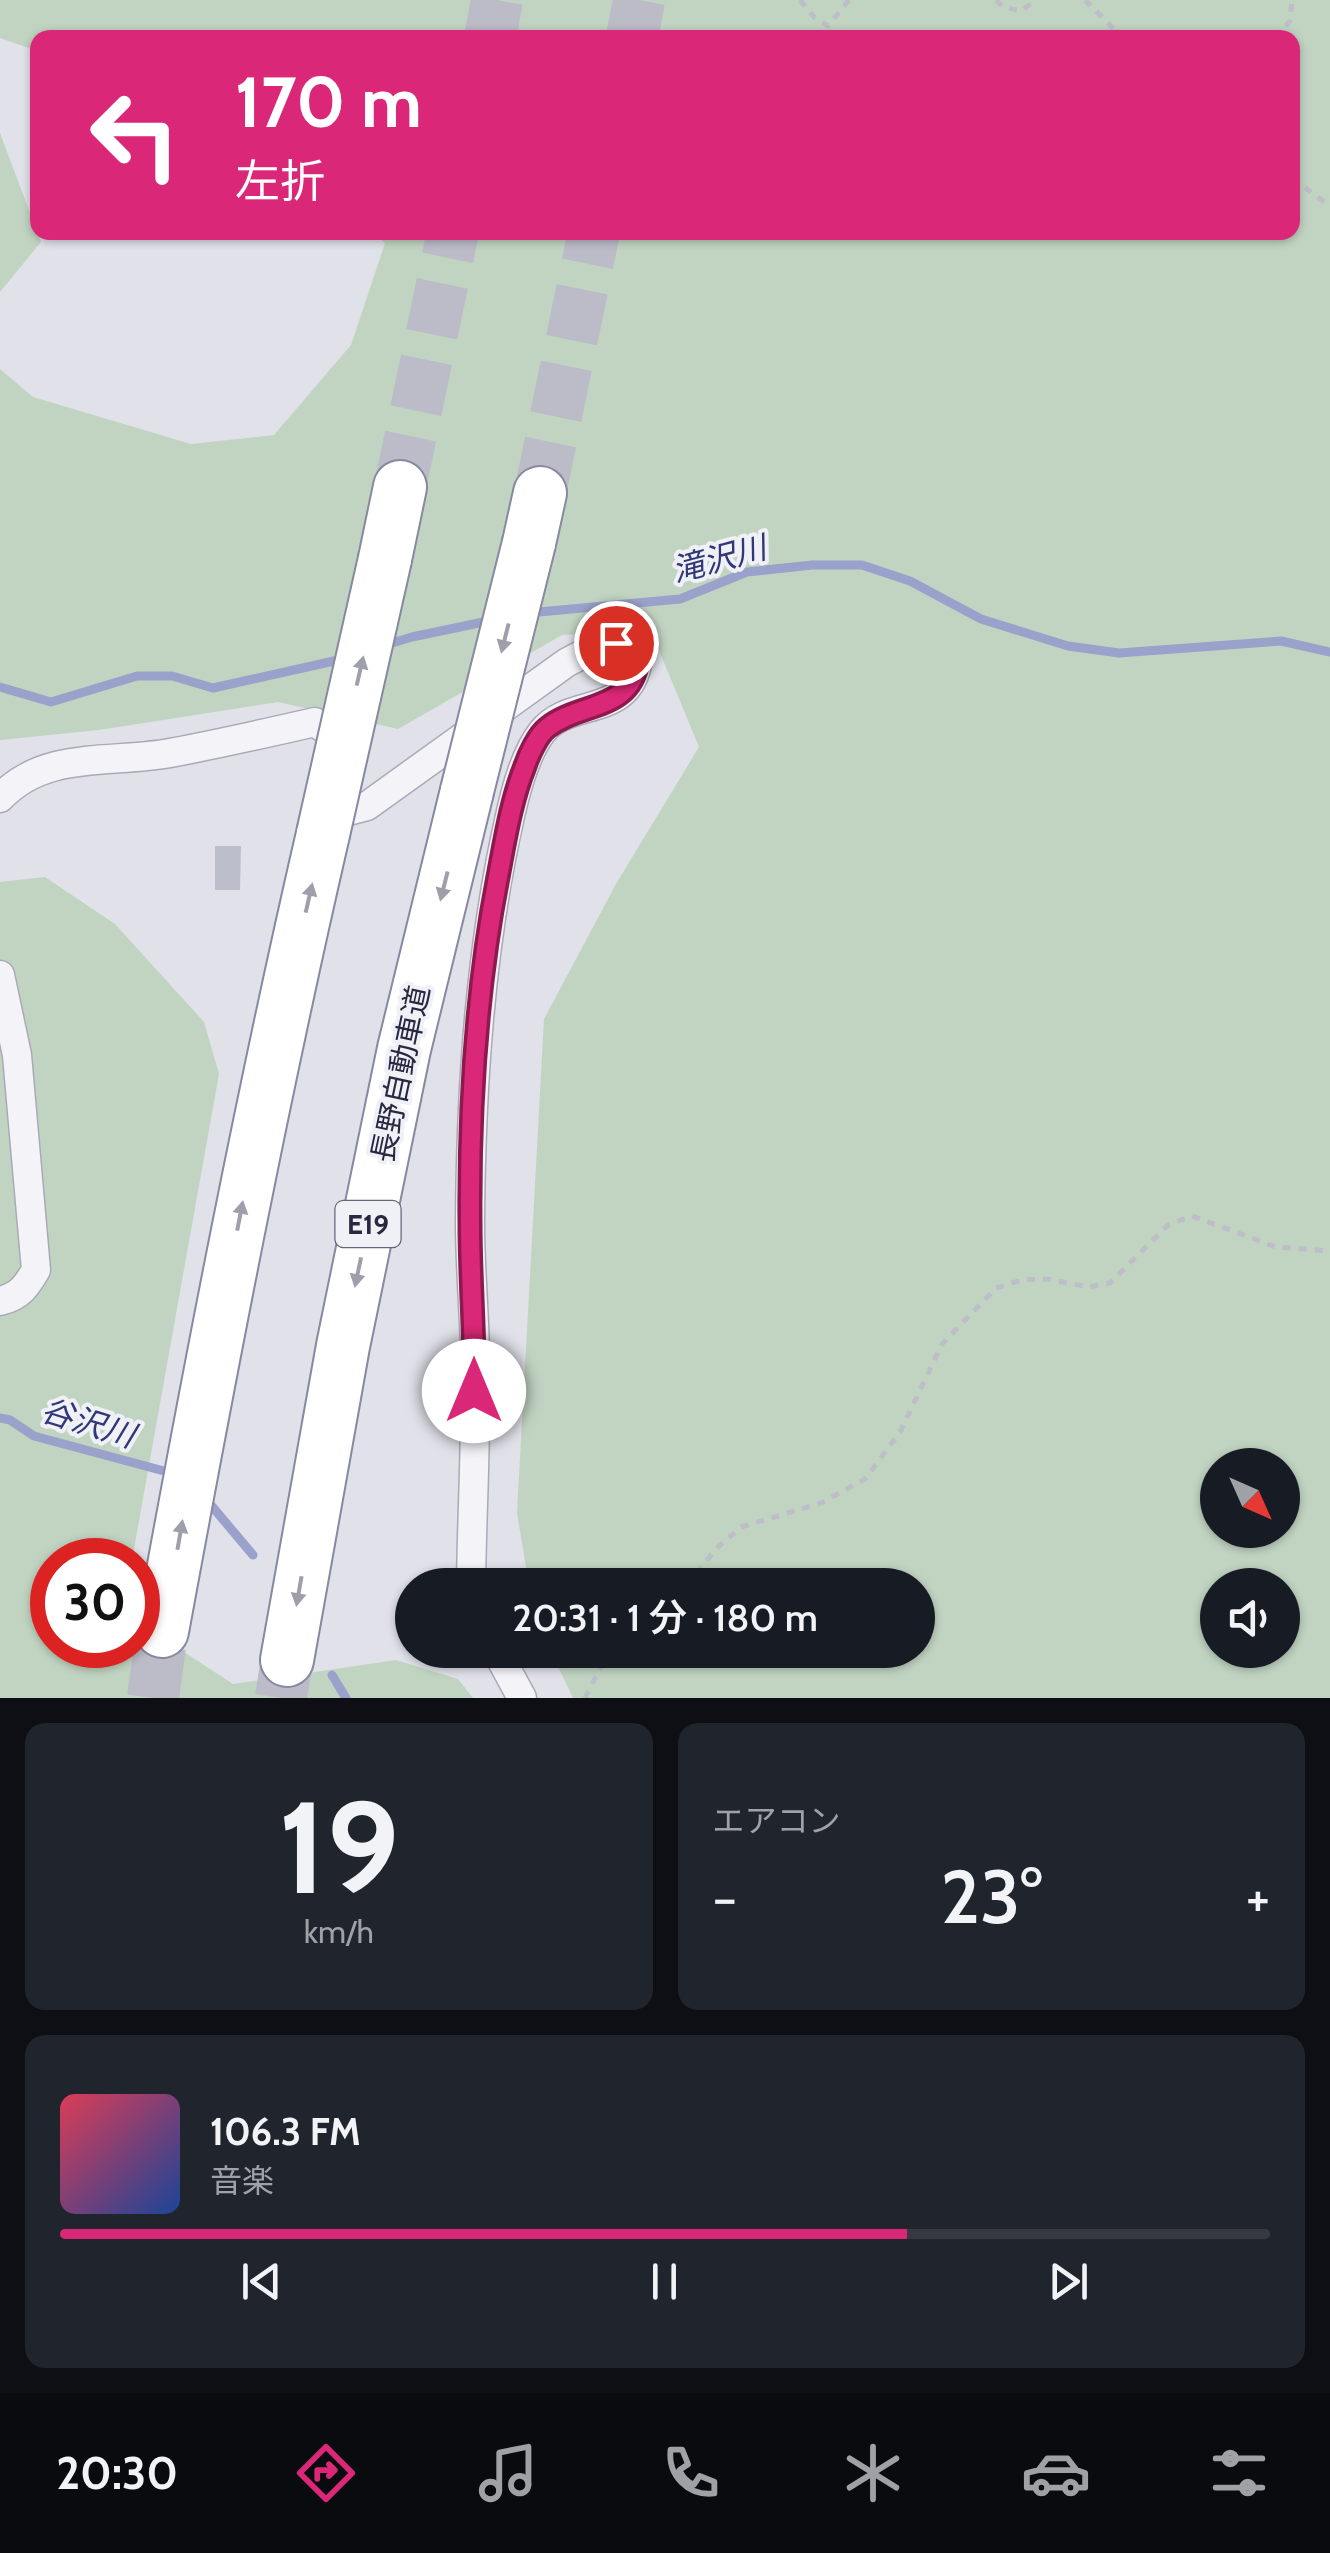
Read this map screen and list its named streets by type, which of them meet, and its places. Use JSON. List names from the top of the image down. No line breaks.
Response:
{"streets":{"highway":["長野自動車道","E19"]},"water":["滝沢川","谷沢川"],"north":"bottom right","page":{"turn":["170 m","左折"],"limit":"30","trip":"20:31 · 1 分 · 180 m","tile":[["19","km/h"],"エアコン"],"heat":["−","23°","+"],"song":["106.3 FM","音楽"],"tabs":"20:30"}}
